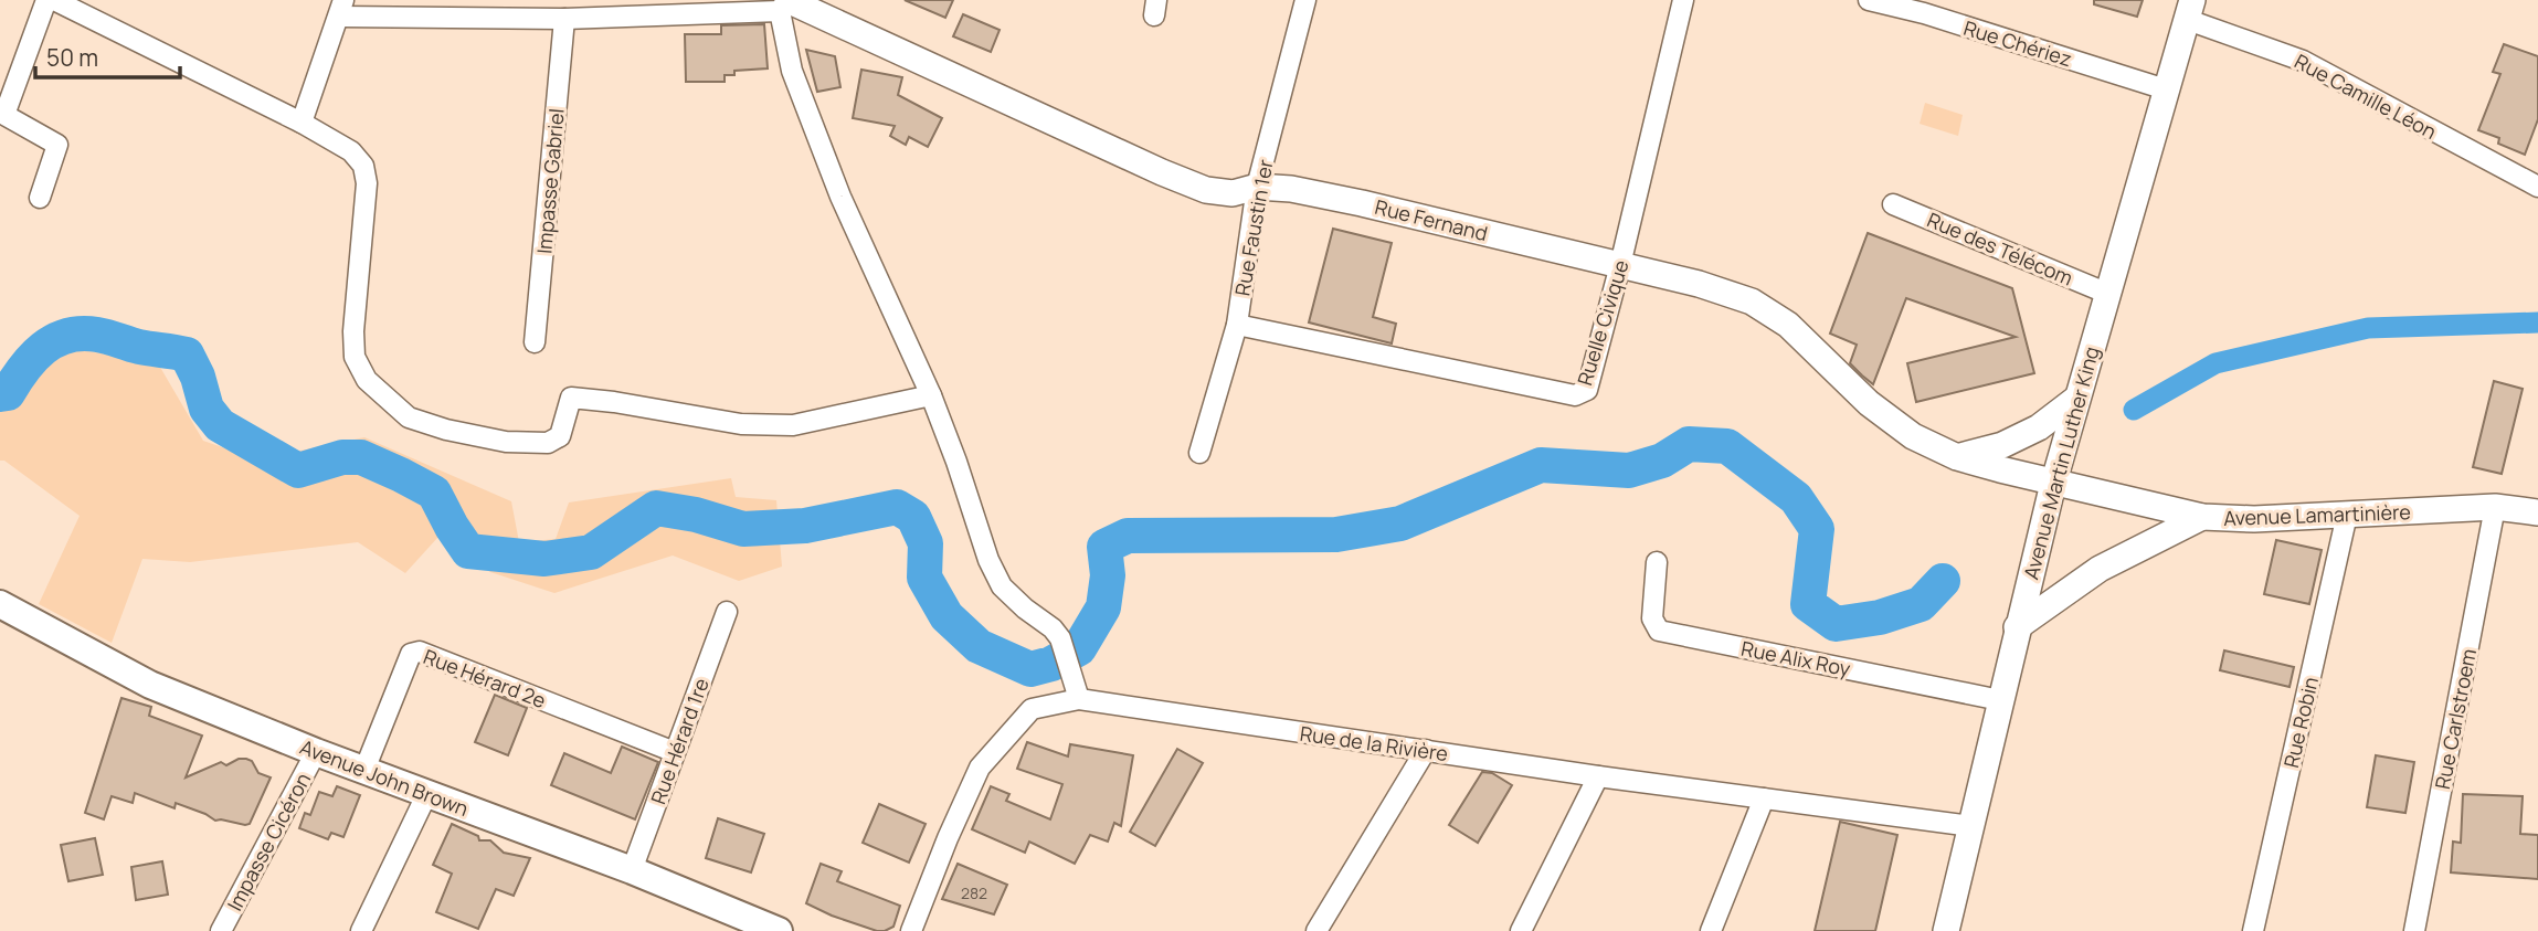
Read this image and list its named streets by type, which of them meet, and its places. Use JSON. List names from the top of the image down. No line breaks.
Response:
{"streets":{"main road":["Avenue John Brown"],"street":["Rue Chériez","Rue Camille Léon","Impasse Gabriel","Rue Fernand","Rue Faustin 1er","Rue des Télécom","Ruelle Civique","Avenue Martin Luther King","Avenue Lamartinière","Rue Alix Roy","Rue Hérard 2e","Rue Carlstroem","Rue Robin","Rue Hérard 1re","Rue de la Rivière","Impasse Cicéron"]},"crossings":[["Rue Chériez","Avenue Martin Luther King"],["Rue Camille Léon","Avenue Martin Luther King"],["Rue Fernand","Rue Faustin 1er"],["Rue Fernand","Ruelle Civique"],["Rue Fernand","Avenue Martin Luther King"],["Rue Fernand","Avenue Lamartinière"],["Rue Faustin 1er","Ruelle Civique"],["Rue des Télécom","Avenue Martin Luther King"],["Avenue Martin Luther King","Avenue Lamartinière"],["Avenue Martin Luther King","Rue Alix Roy"],["Avenue Martin Luther King","Rue de la Rivière"],["Avenue Lamartinière","Rue Carlstroem"],["Avenue Lamartinière","Rue Robin"],["Rue Hérard 2e","Rue Hérard 1re"],["Rue Hérard 2e","Avenue John Brown"],["Rue Hérard 1re","Avenue John Brown"],["Avenue John Brown","Impasse Cicéron"]],"house_numbers":["282"],"scale_bar":"50 m"}
